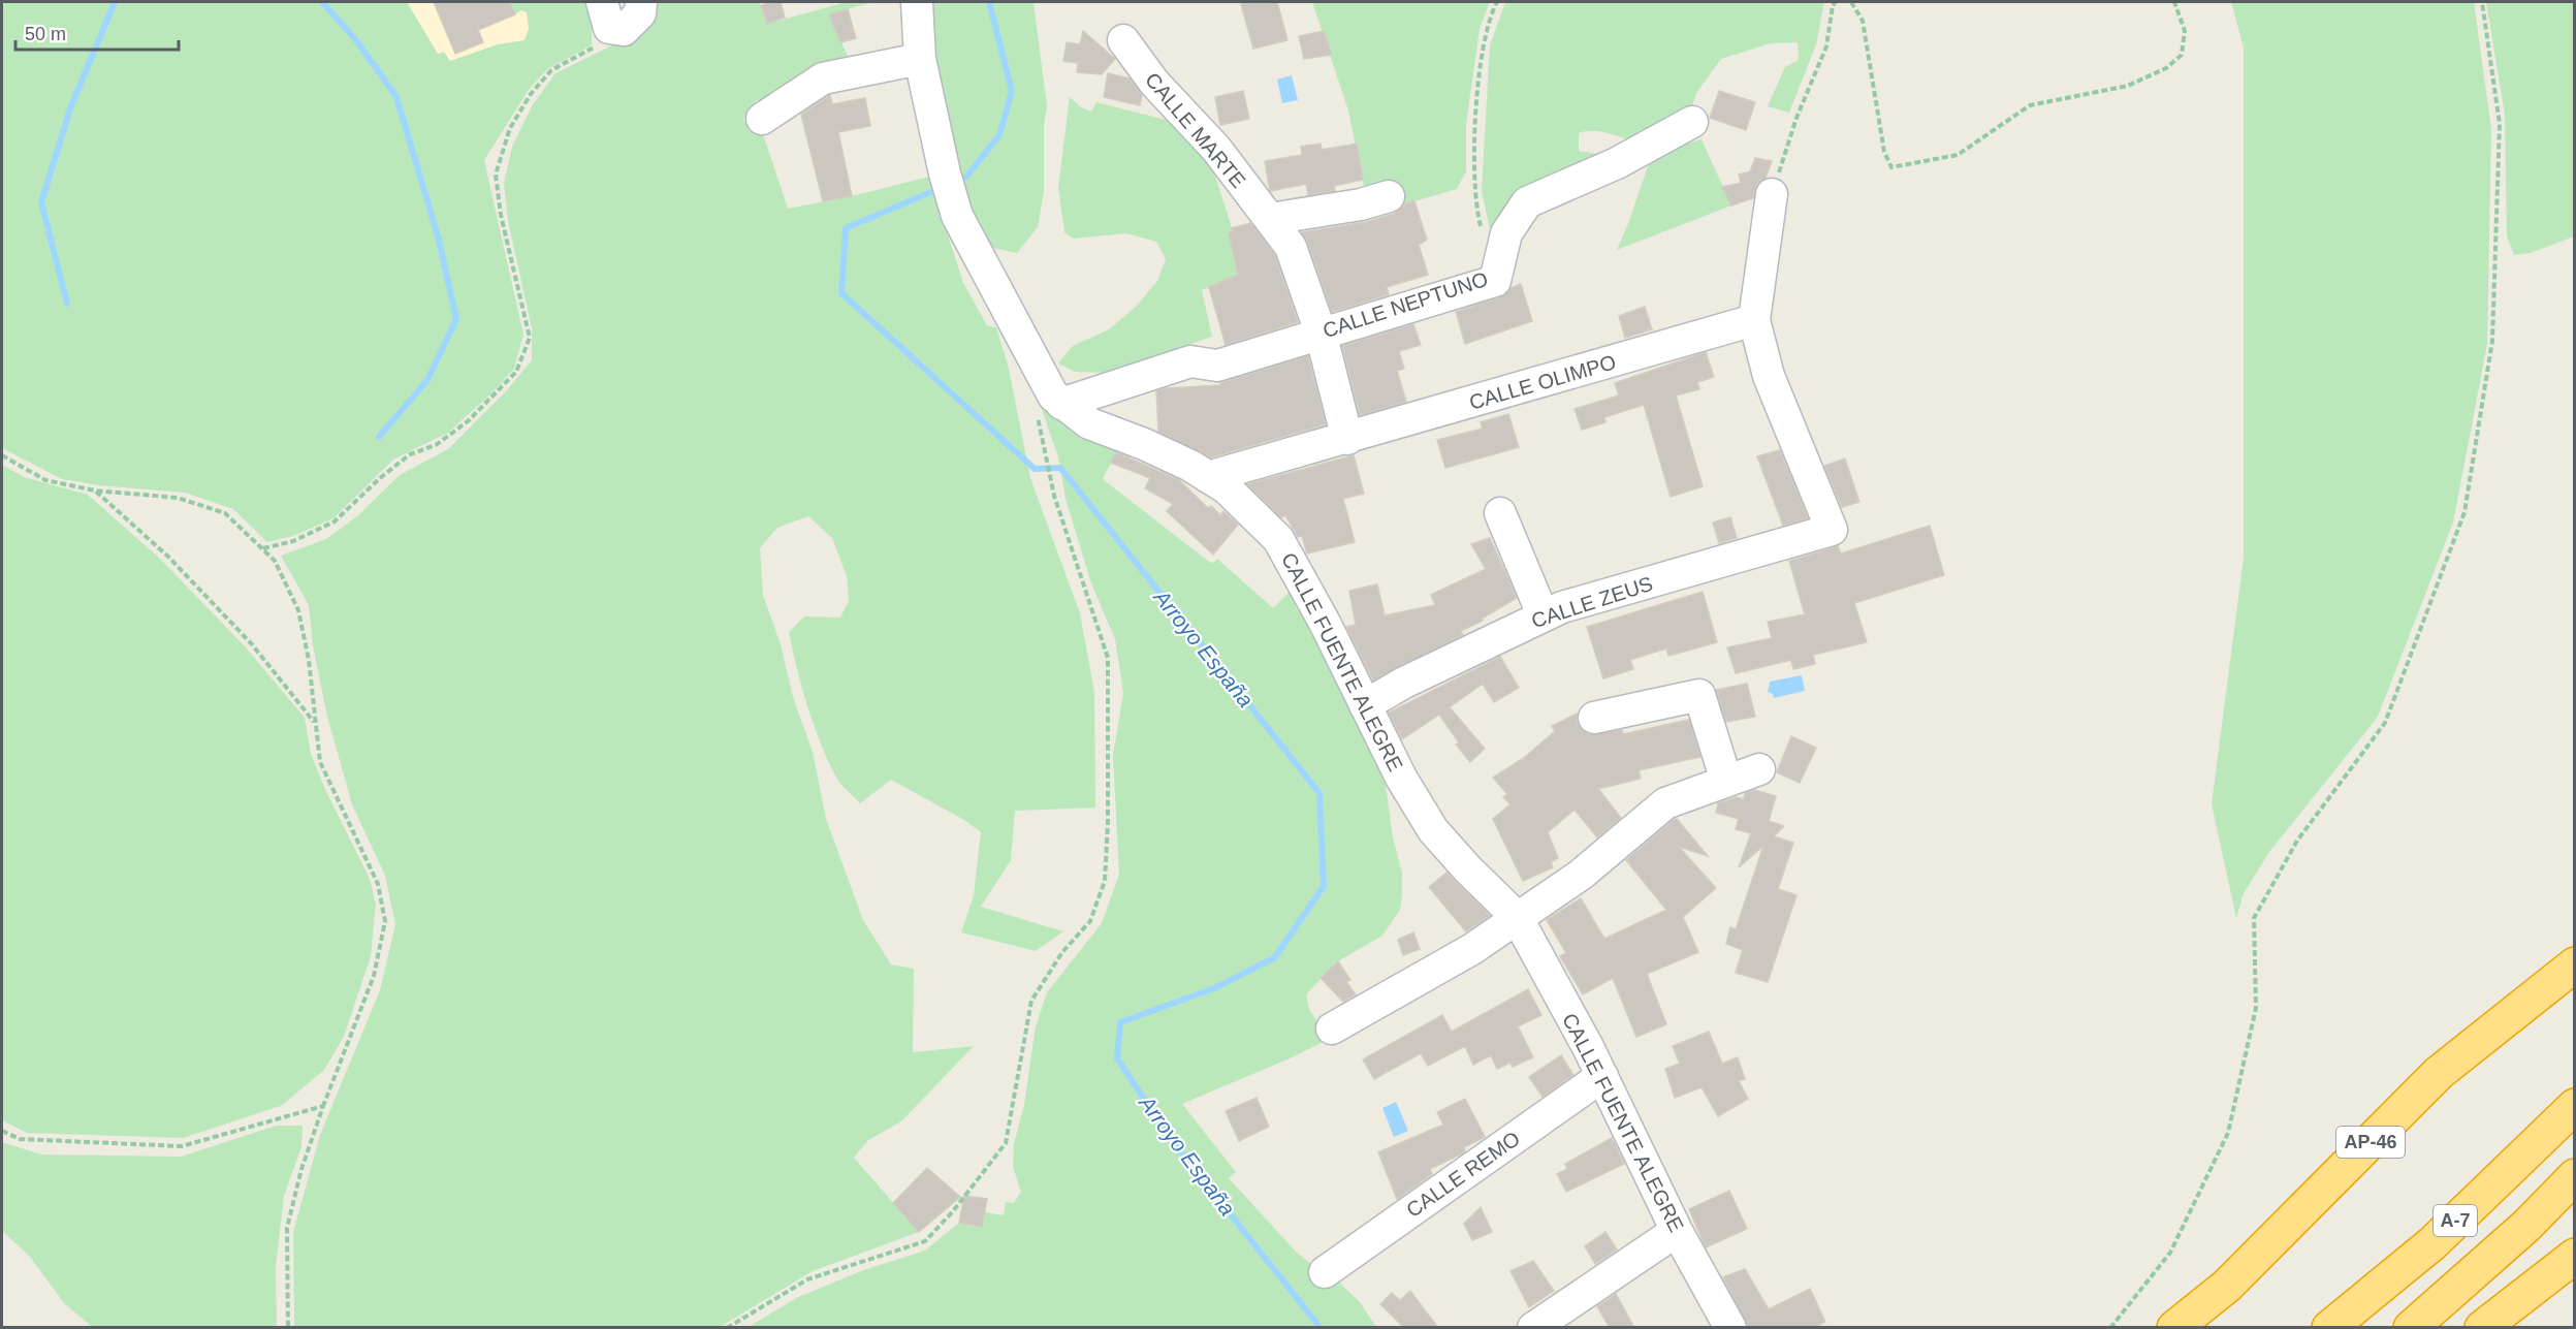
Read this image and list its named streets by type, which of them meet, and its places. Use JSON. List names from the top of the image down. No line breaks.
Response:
{"streets":{"highway":["AP-46","A-7"],"street":["CALLE MARTE","CALLE NEPTUNO","CALLE OLIMPO","CALLE ZEUS","CALLE FUENTE ALEGRE","CALLE REMO"]},"crossings":[["CALLE MARTE","CALLE NEPTUNO"],["CALLE MARTE","CALLE OLIMPO"],["CALLE NEPTUNO","CALLE FUENTE ALEGRE"],["CALLE OLIMPO","CALLE ZEUS"],["CALLE OLIMPO","CALLE FUENTE ALEGRE"],["CALLE ZEUS","CALLE FUENTE ALEGRE"],["CALLE FUENTE ALEGRE","CALLE REMO"]],"water":["Arroyo España"],"scale_bar":"50 m"}
